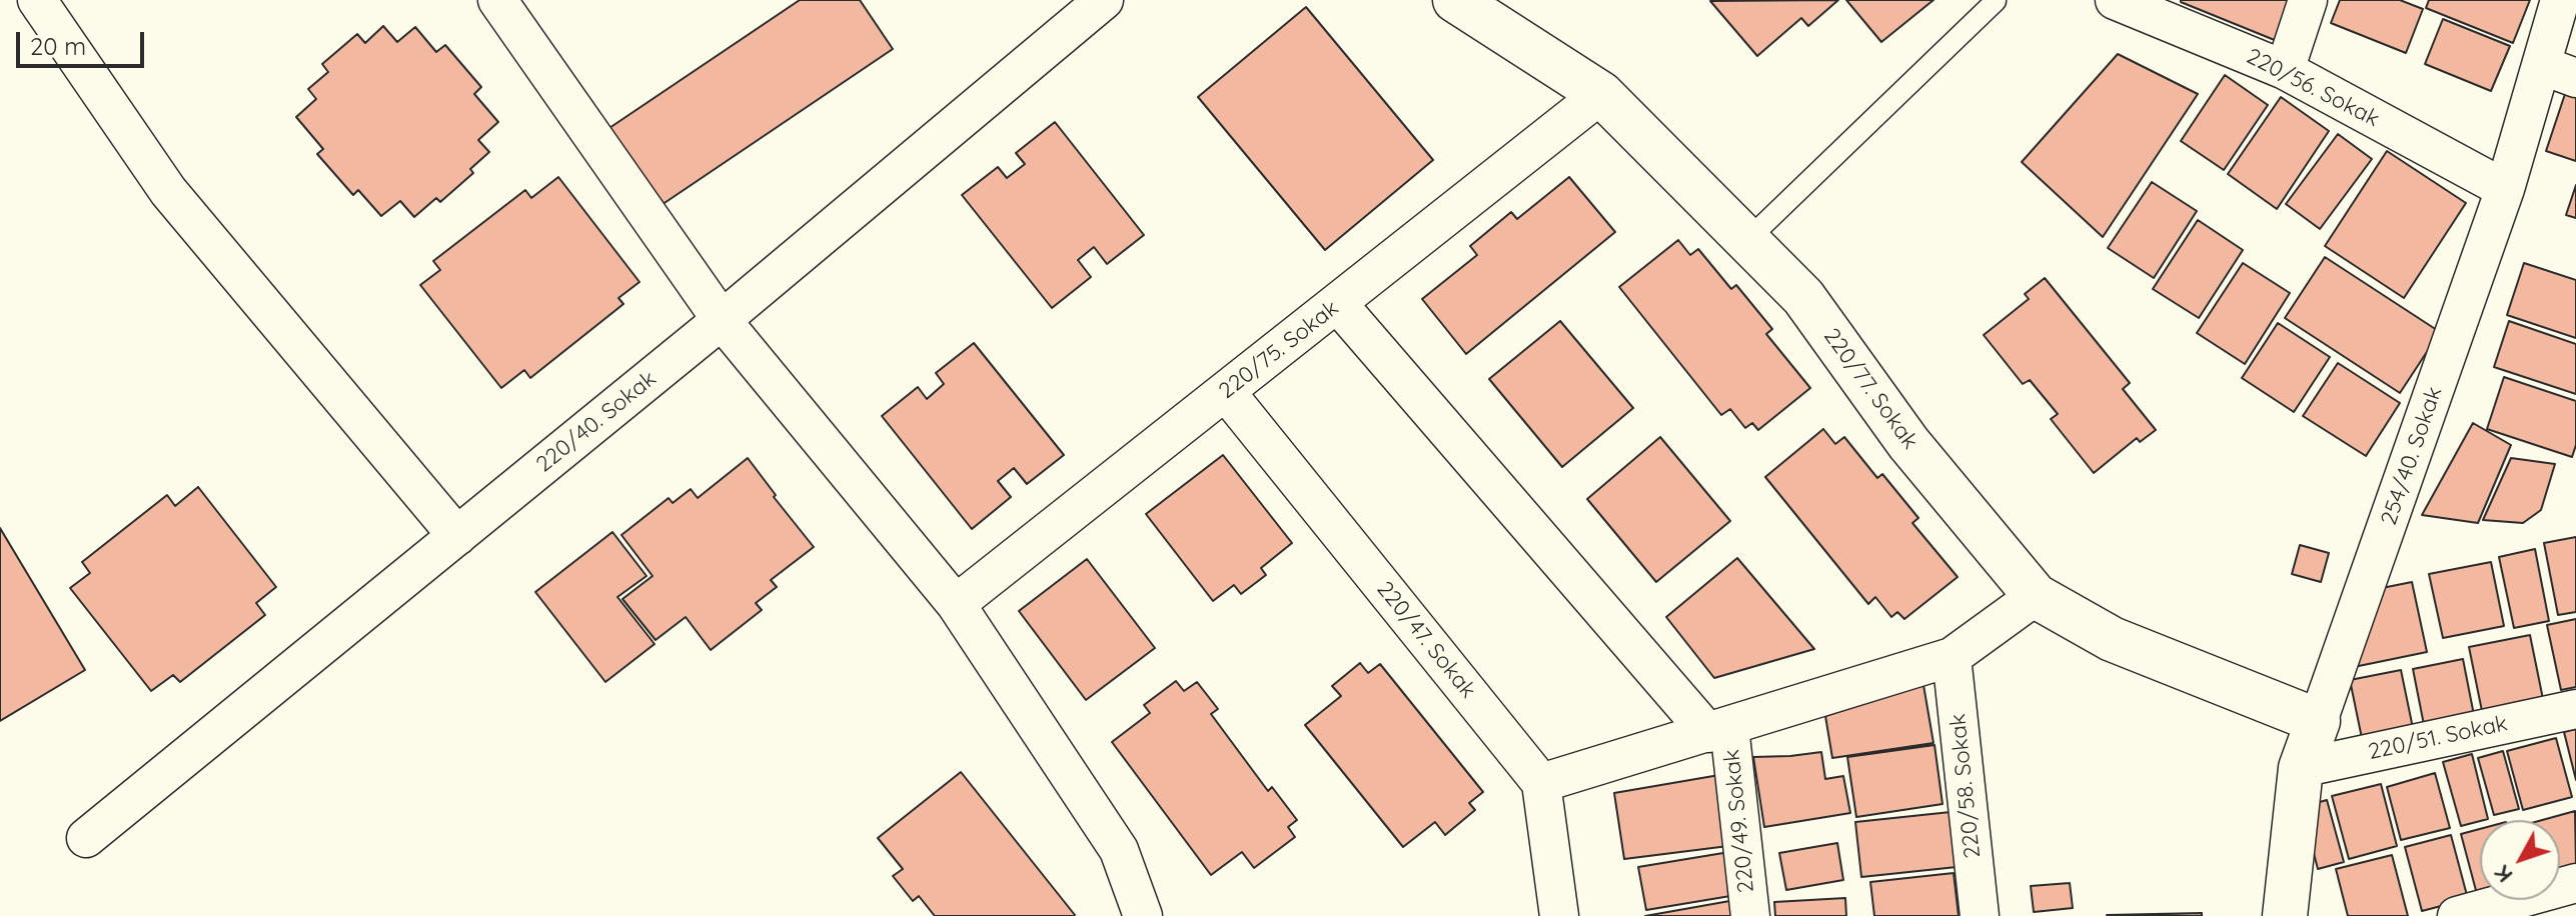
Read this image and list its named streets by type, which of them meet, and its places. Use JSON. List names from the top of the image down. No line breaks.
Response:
{"streets":{"street":["220/56. Sokak","220/75. Sokak","220/77. Sokak","220/40. Sokak","254/40. Sokak","220/47. Sokak","220/51. Sokak","220/58. Sokak","220/49. Sokak"]},"crossings":[["220/56. Sokak","254/40. Sokak"],["220/75. Sokak","220/77. Sokak"],["220/75. Sokak","220/47. Sokak"],["220/77. Sokak","254/40. Sokak"],["254/40. Sokak","220/51. Sokak"]],"scale_bar":"20 m","north":"bottom left"}
